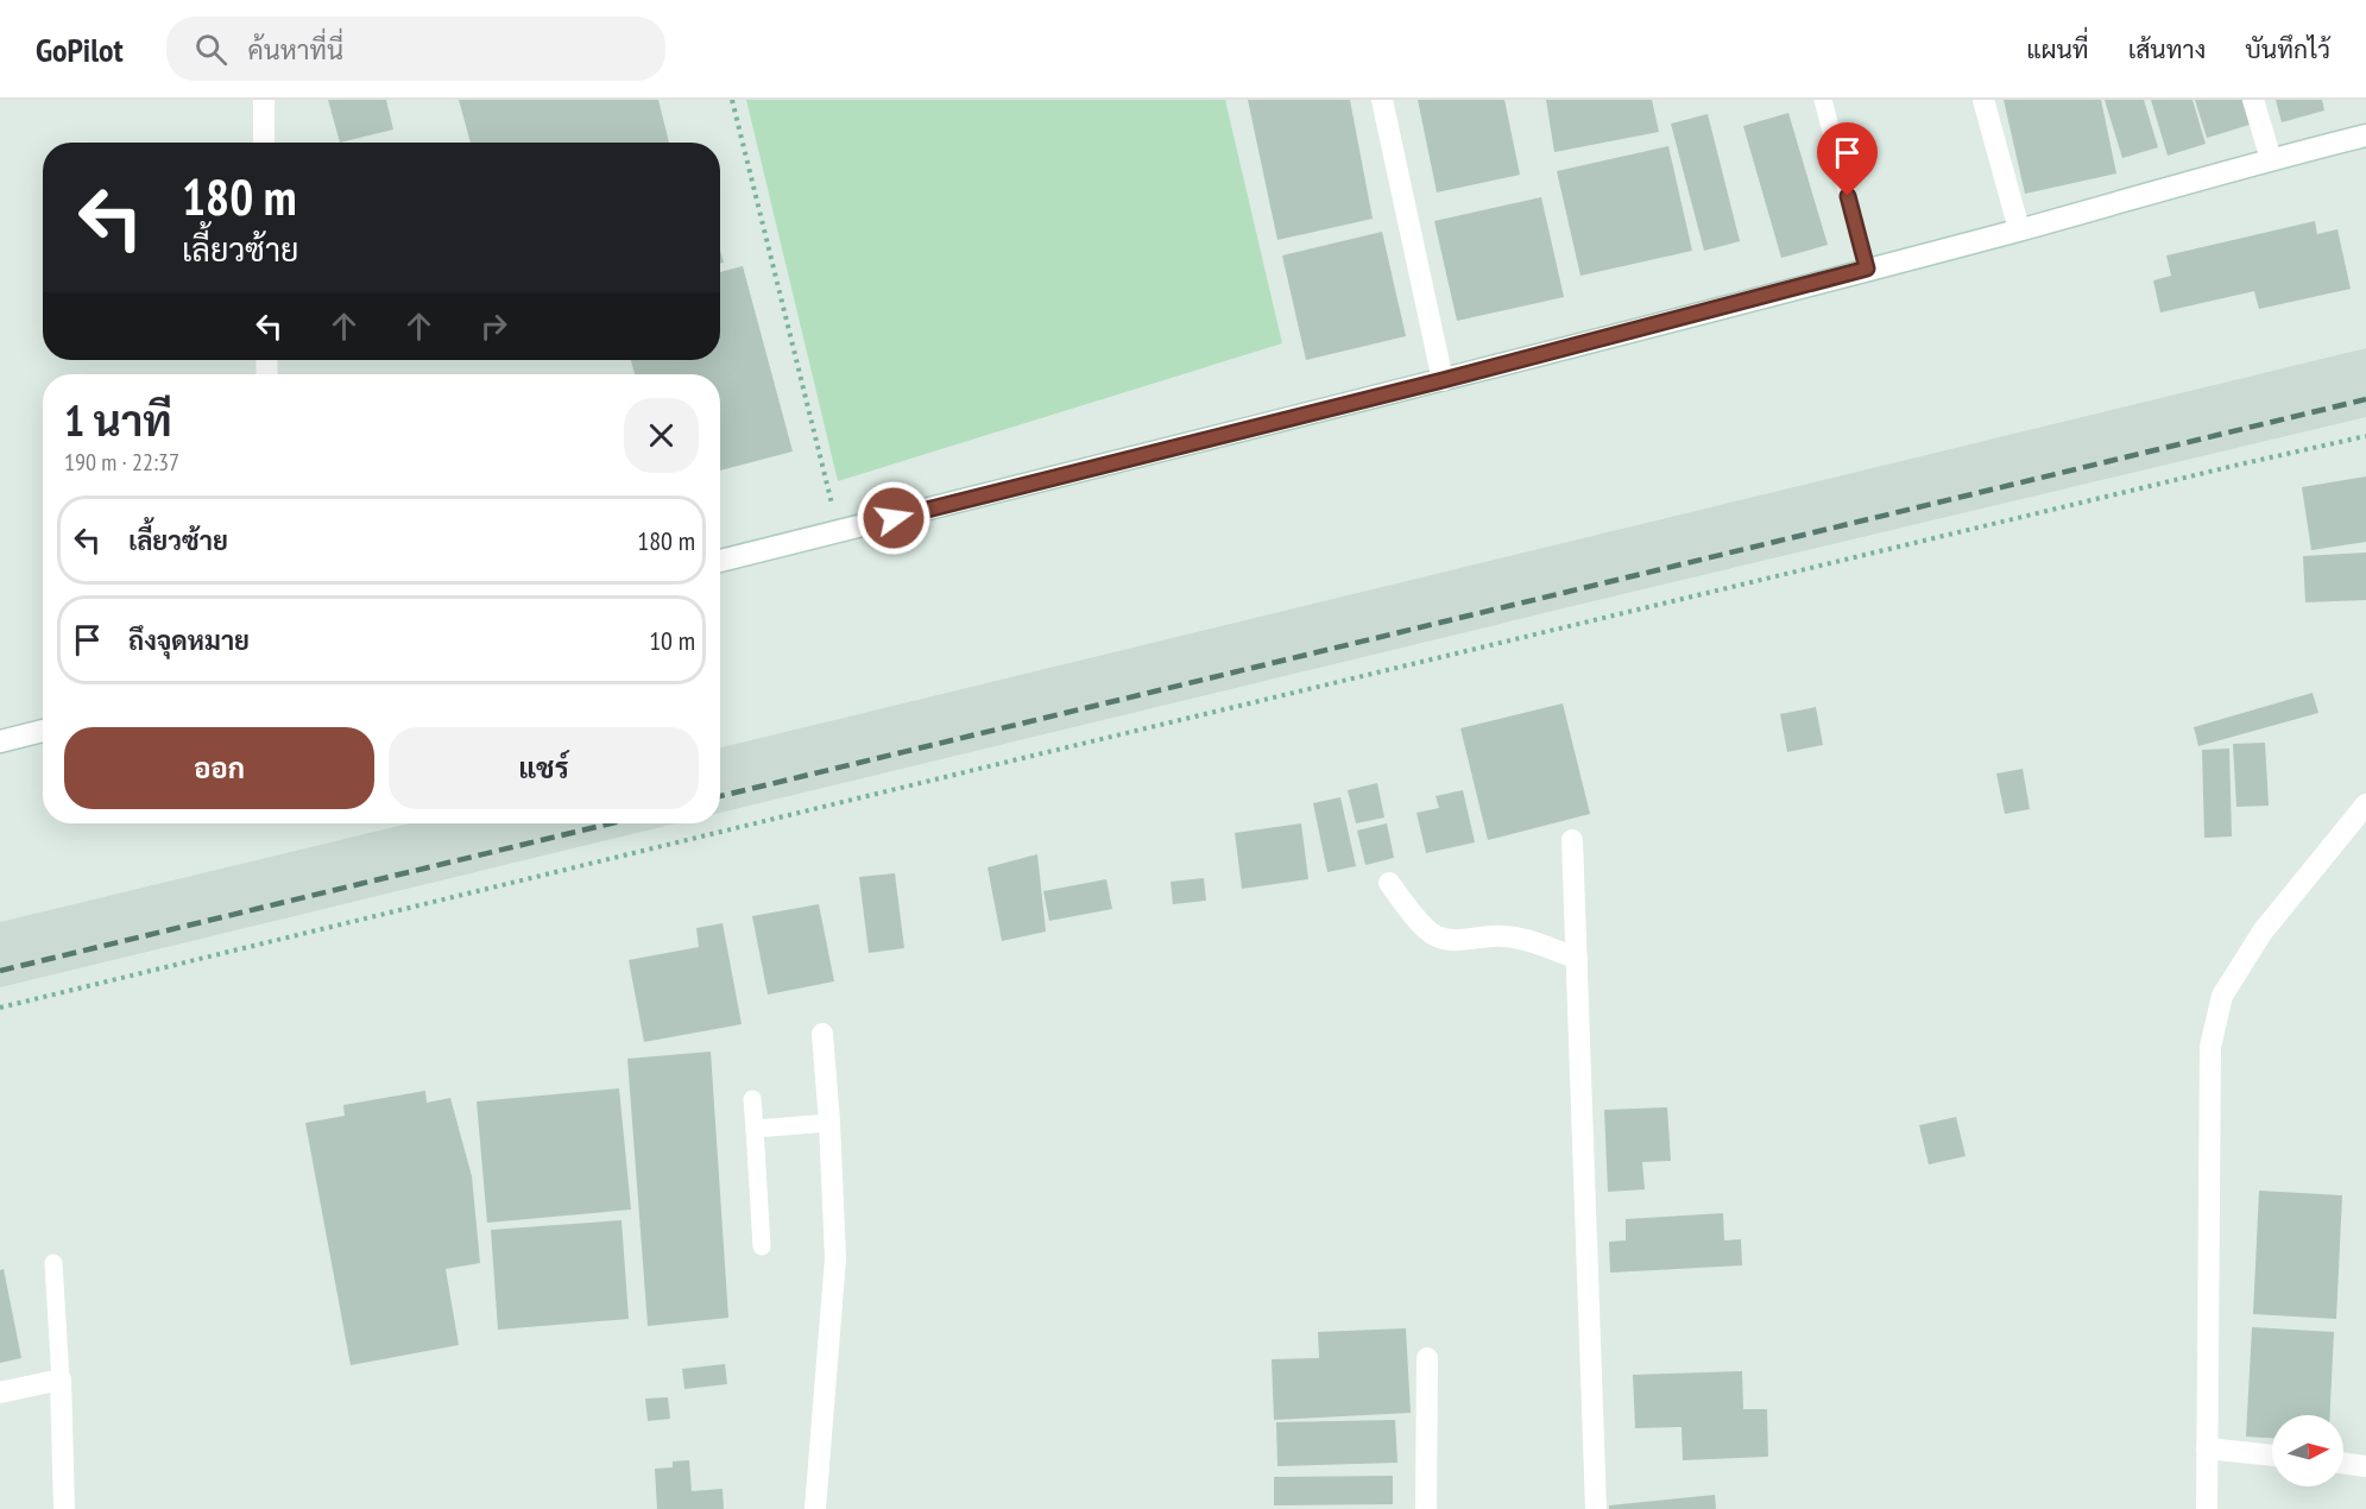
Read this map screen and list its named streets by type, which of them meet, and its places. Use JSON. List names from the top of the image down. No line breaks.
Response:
{"north":"right","page":{"header":"GoPilot","search":"ค้นหาที่นี่","nav":["แผนที่","เส้นทาง","บันทึกไว้"],"turn":["180 m","เลี้ยวซ้าย"],"heading":["1 นาที","190 m · 22:37"],"list":[{"name":"เลี้ยวซ้าย","value":"180 m"},{"name":"ถึงจุดหมาย","value":"10 m"}],"buttons":["ออก","แชร์"]}}
